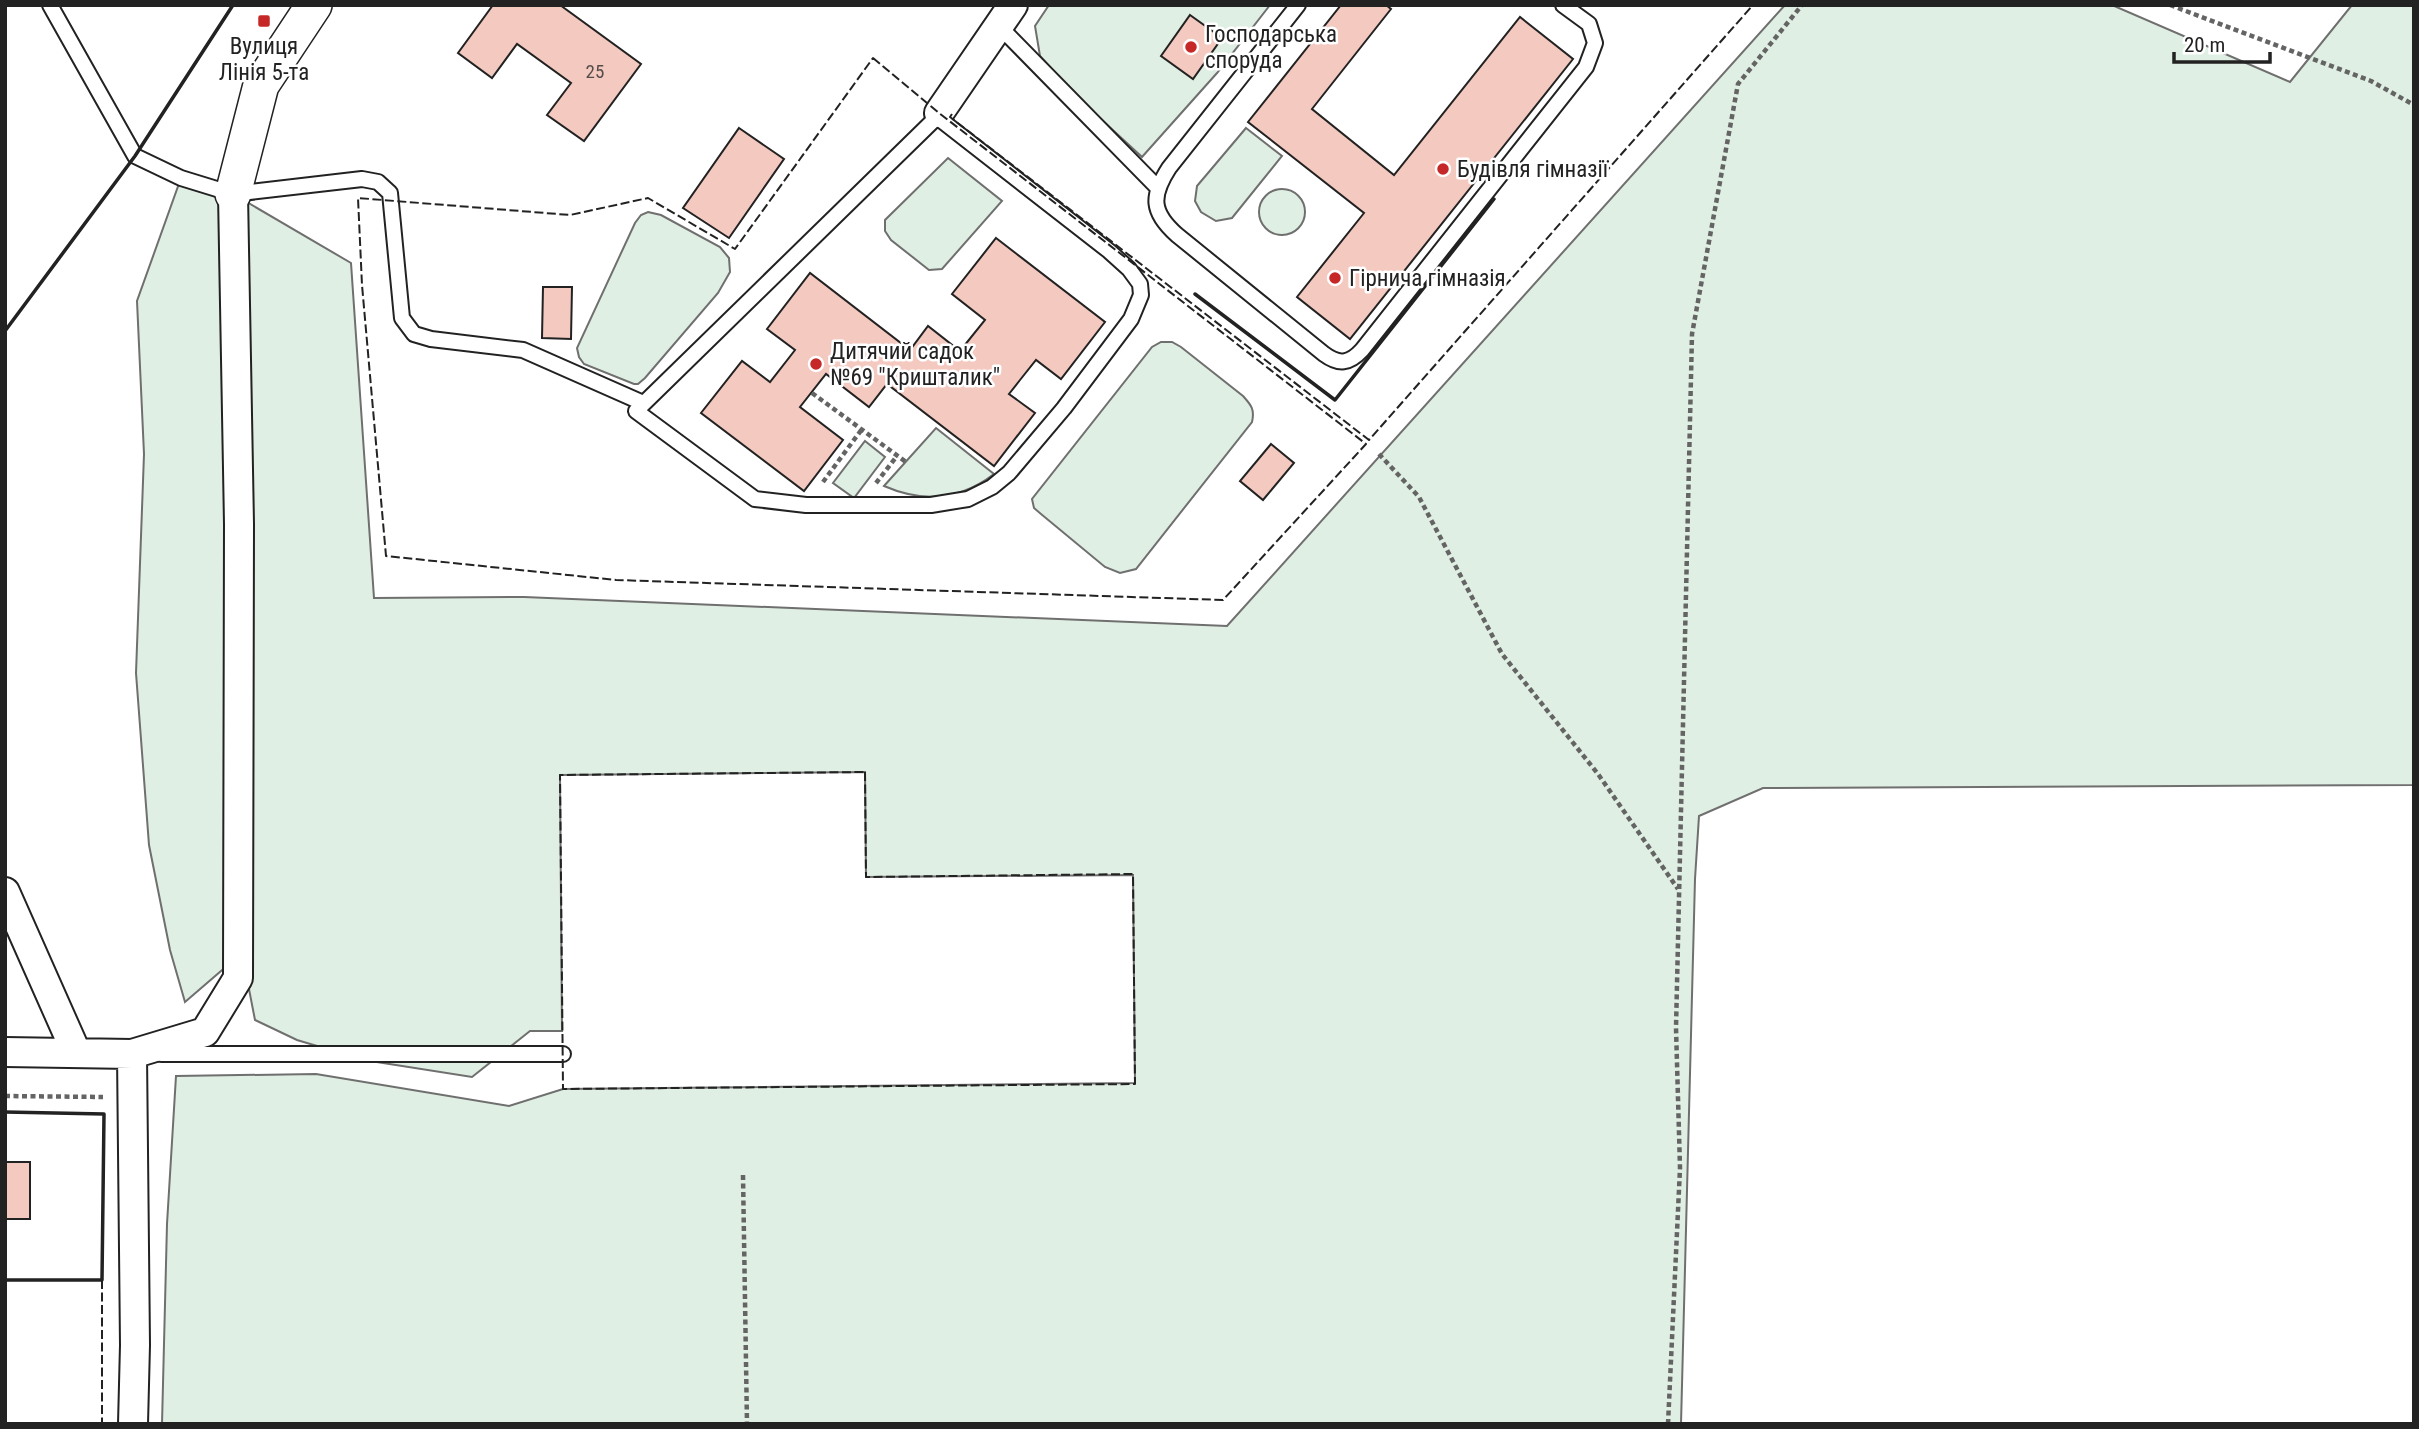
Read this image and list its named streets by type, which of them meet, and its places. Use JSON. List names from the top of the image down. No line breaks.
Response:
{"places":{"transit":["Вулиця Лінія 5-та"],"other":["Господарська споруда","Будівля гімназії","Гірнича гімназія","Дитячий садок №69 \"Кришталик\""]},"house_numbers":["25"],"scale_bar":"20 m"}
